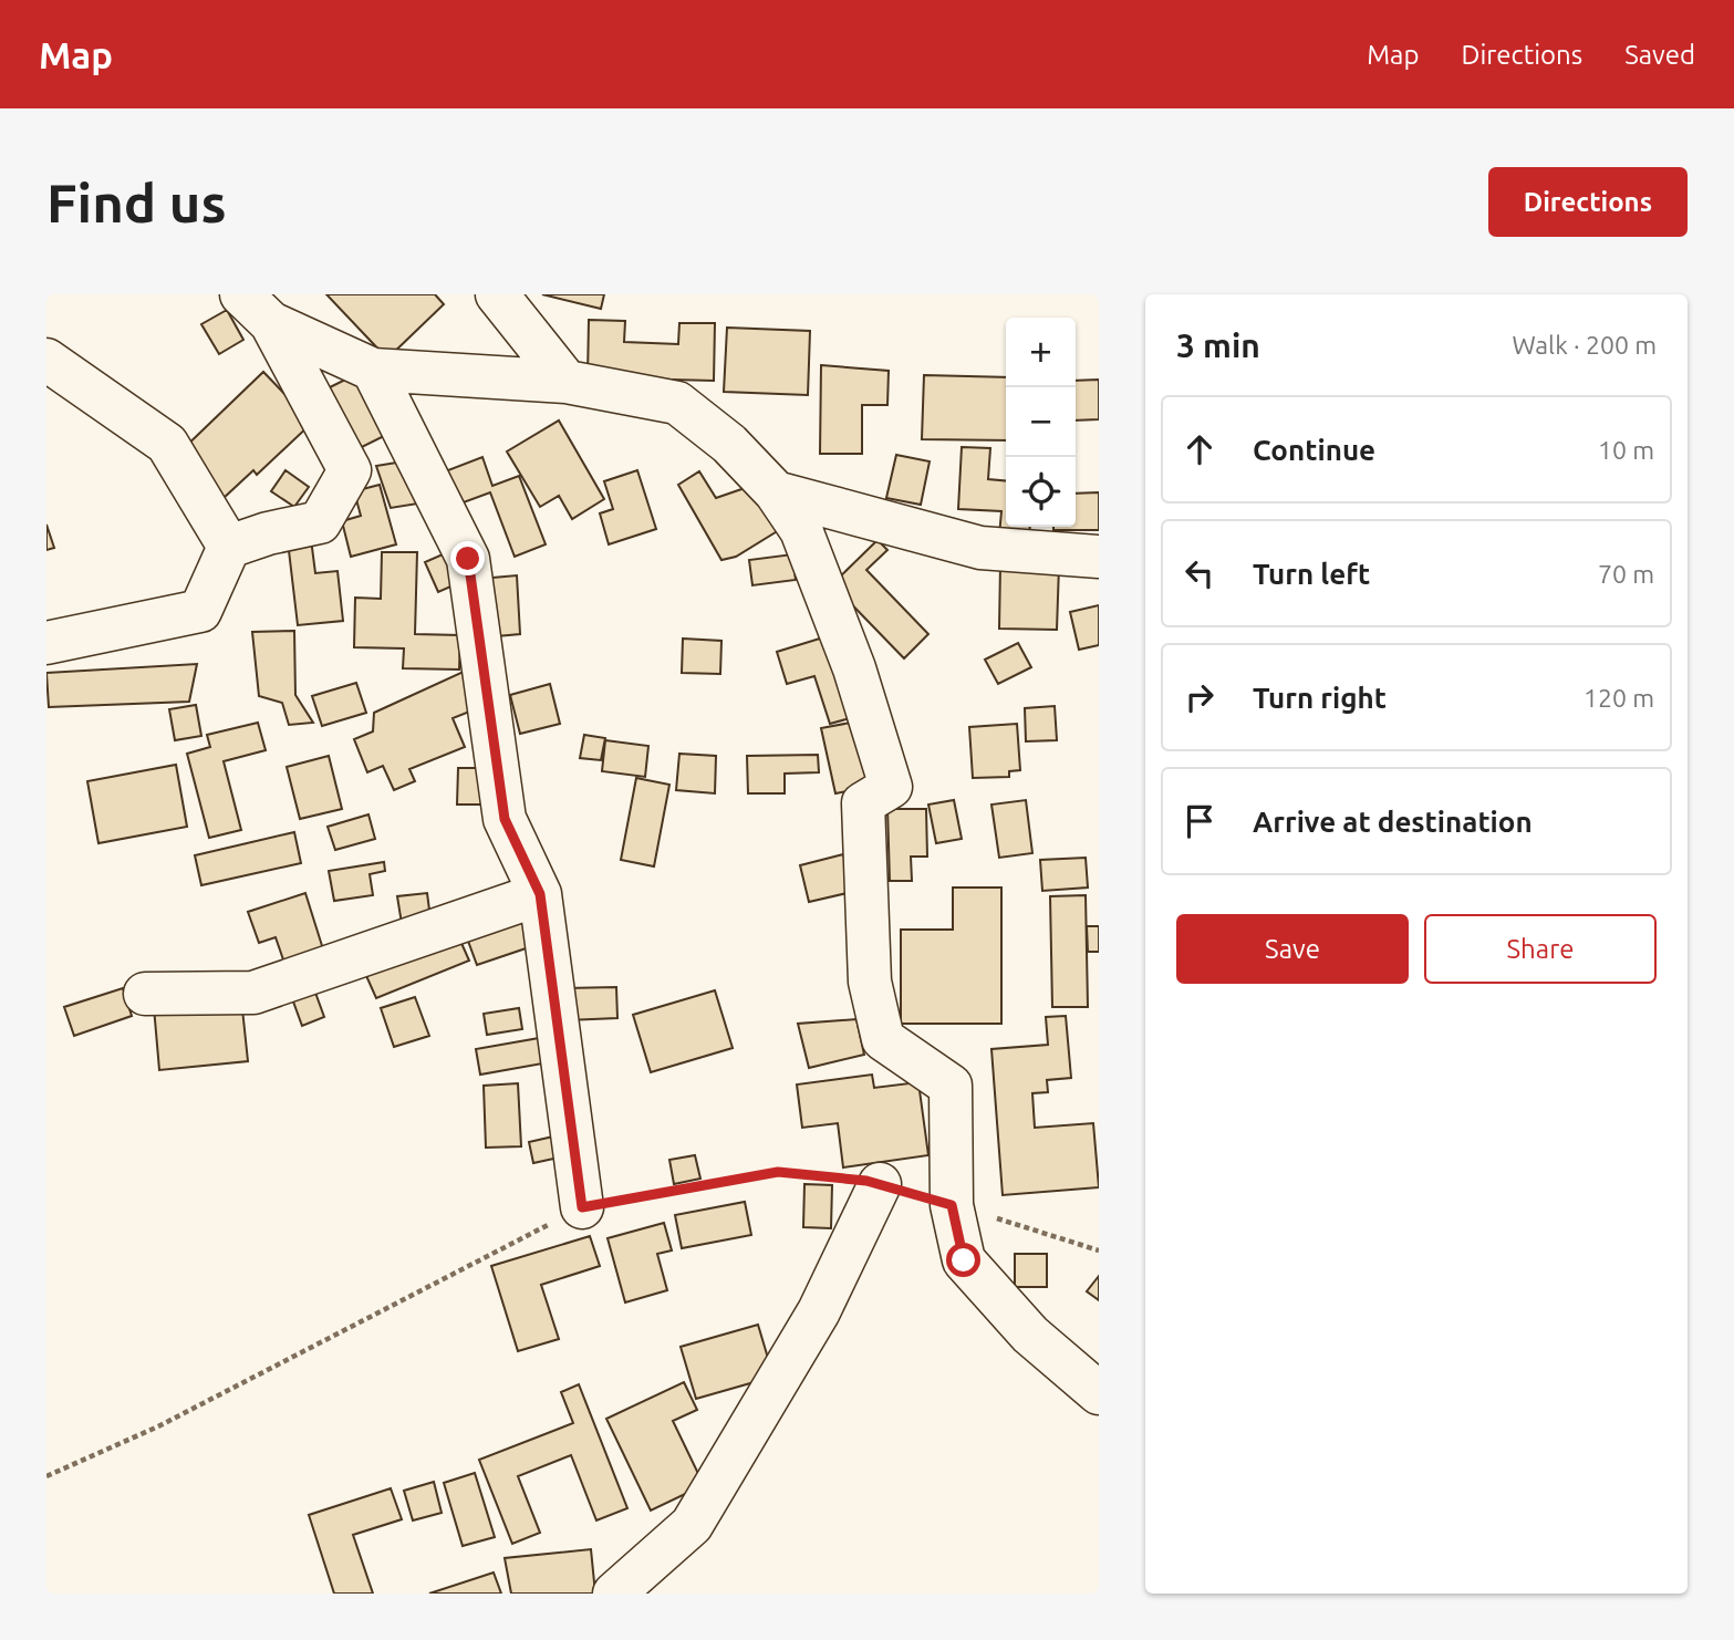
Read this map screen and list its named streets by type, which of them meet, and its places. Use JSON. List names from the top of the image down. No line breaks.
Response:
{"page":{"header":"Map","nav":["Map","Directions","Saved"],"buttons":["Directions",["Save","Share"]],"title":"Find us","heading":["3 min","Walk · 200 m"],"map_buttons":["+","−"],"list":[["Continue","10 m"],["Turn left","70 m"],["Turn right","120 m"],"Arrive at destination"]}}
